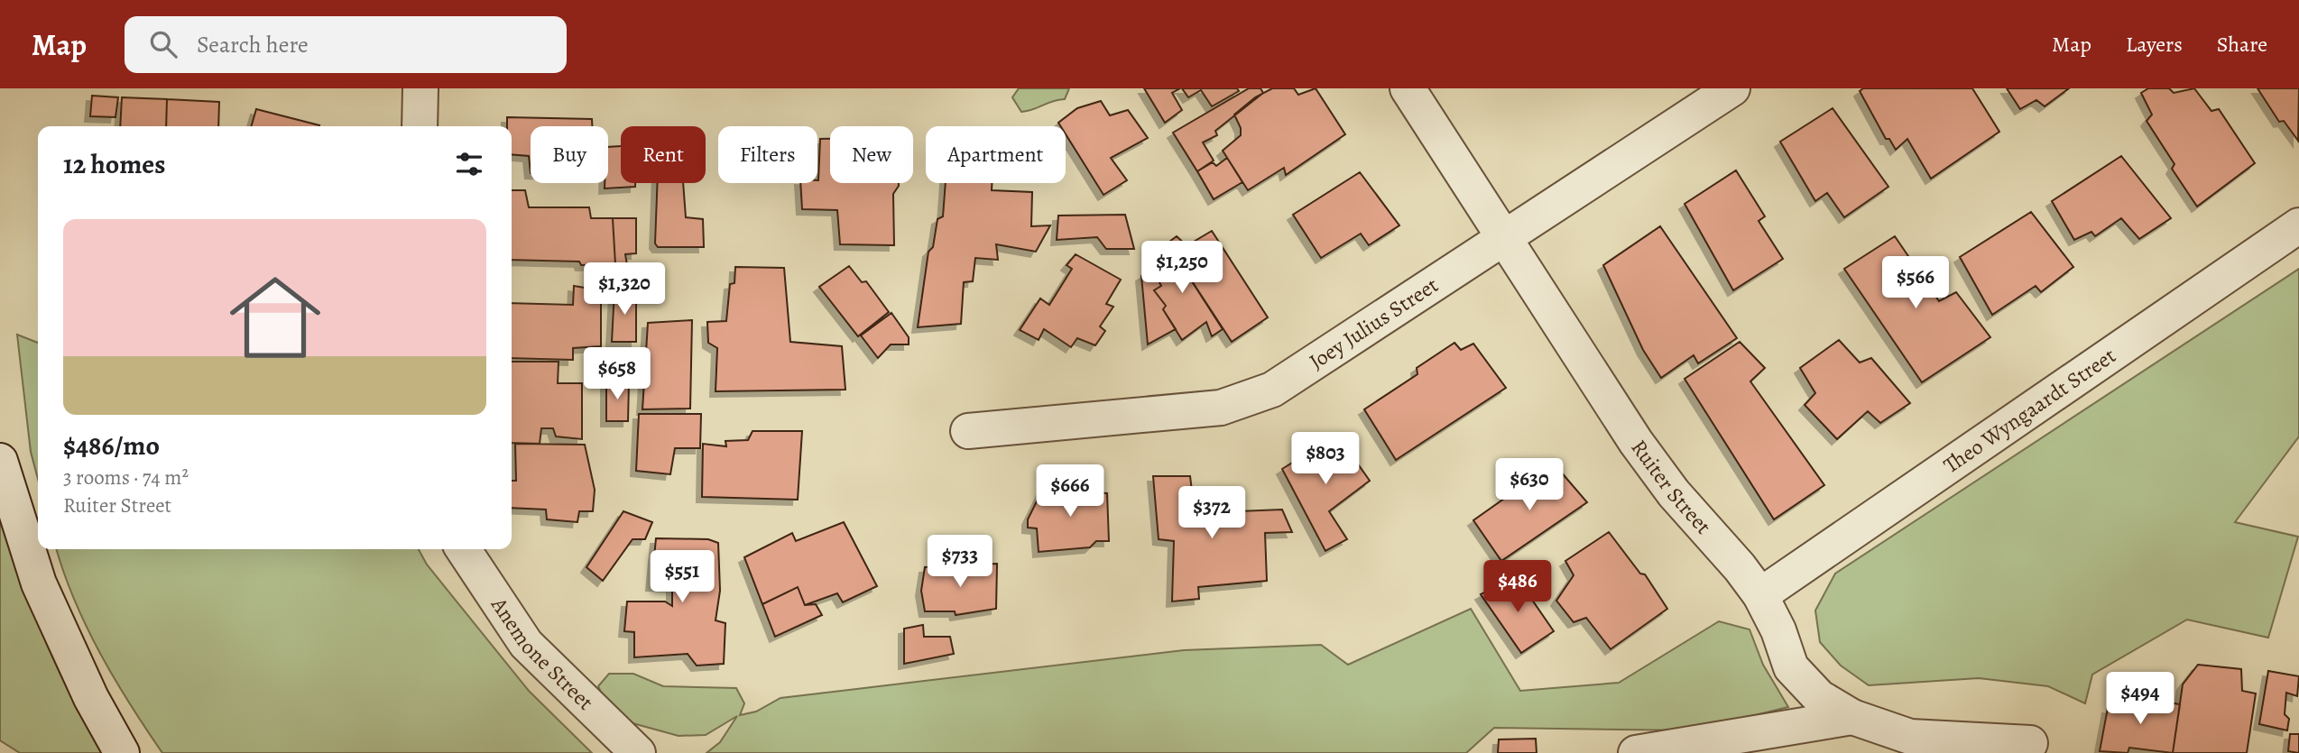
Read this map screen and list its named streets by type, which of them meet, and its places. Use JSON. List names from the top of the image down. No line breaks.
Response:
{"streets":{"street":["Joey Julius Street","Theo Wyngaardt Street","Ruiter Street","Anemone Street"]},"crossings":[["Joey Julius Street","Ruiter Street"],["Theo Wyngaardt Street","Ruiter Street"]],"page":{"header":"Map","search":"Search here","nav":["Map","Layers","Share"],"chip":["Buy","Rent","Filters","New","Apartment"],"heading":"12 homes","list":[{"name":"$486/mo","note":"3 rooms · 74 m² · Ruiter Street"}],"price":["$1,250","$566","$1,320","$658","$803","$630","$666","$372","$733","$551","$486","$494"]}}
